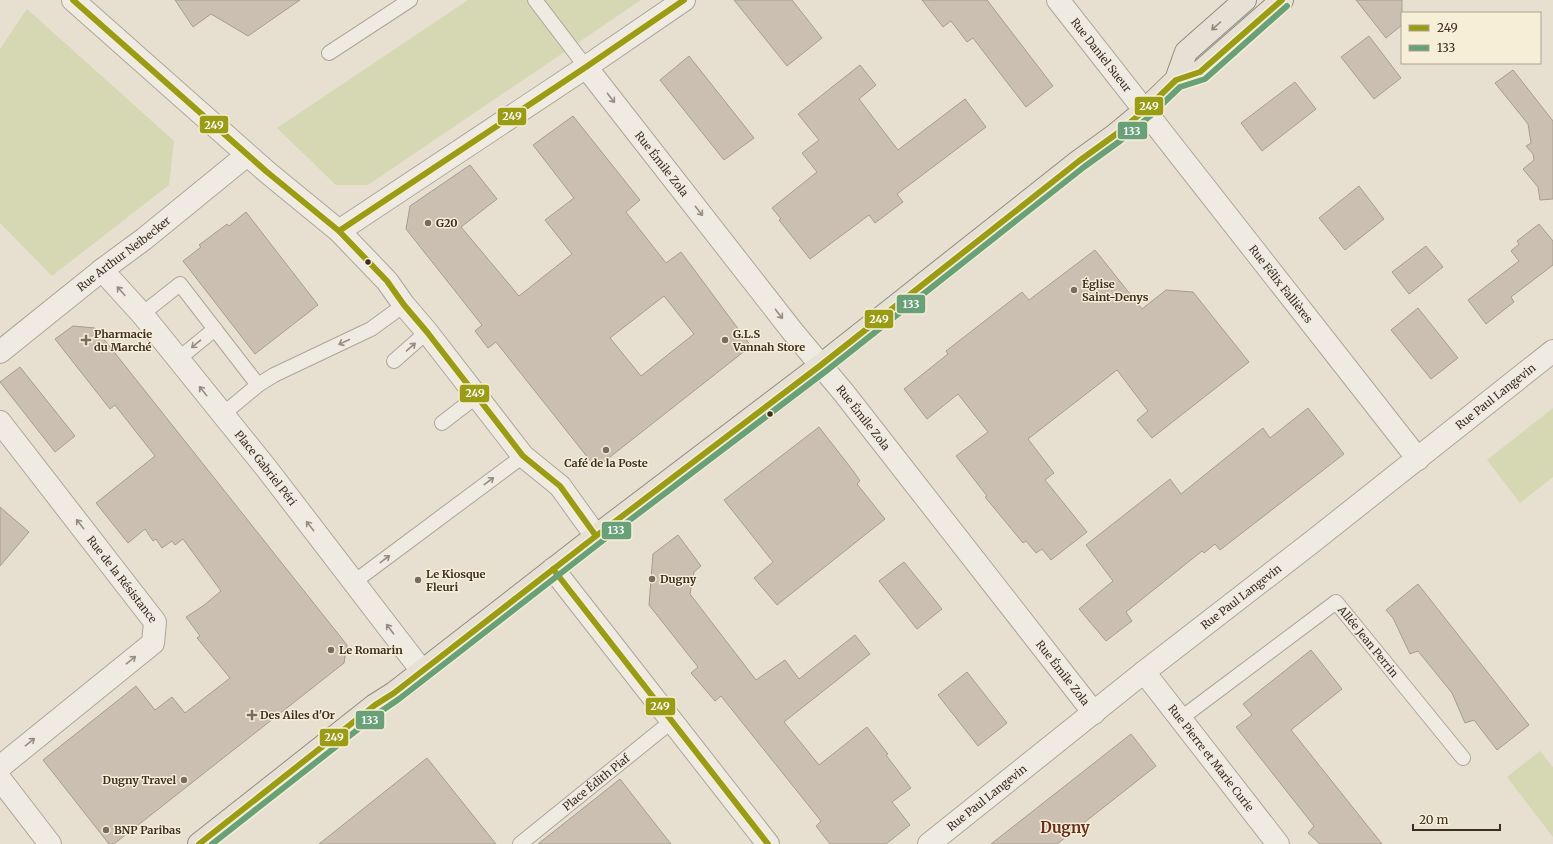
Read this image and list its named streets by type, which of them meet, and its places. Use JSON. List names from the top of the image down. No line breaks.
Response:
{"streets":{"street":["Rue Daniel Sueur","Rue Émile Zola","Rue Arthur Neibecker","Rue Félix Fallières","Rue Paul Langevin","Place Gabriel Péri","Rue de la Résistance","Rue Pierre et Marie Curie"],"lane":["Allée Jean Perrin","Place Édith Piaf"]},"crossings":[["Rue Daniel Sueur","Rue Félix Fallières"],["Rue Émile Zola","Rue Paul Langevin"],["Rue Arthur Neibecker","Place Gabriel Péri"],["Rue Félix Fallières","Rue Paul Langevin"],["Rue Paul Langevin","Rue Pierre et Marie Curie"],["Allée Jean Perrin","Rue Pierre et Marie Curie"]],"one_way":["Rue Émile Zola","Place Gabriel Péri"],"districts":["Dugny"],"places":{"other":["G20","Église Saint-Denys","G.L.S Vannah Store","Café de la Poste","Dugny","Le Kiosque Fleuri","Le Romarin","Dugny Travel","BNP Paribas"],"health":["Pharmacie du Marché","Des Ailes d'Or"]},"lines":["transit line 249","transit line 133"],"legend":["249","133"],"scale_bar":"20 m"}
